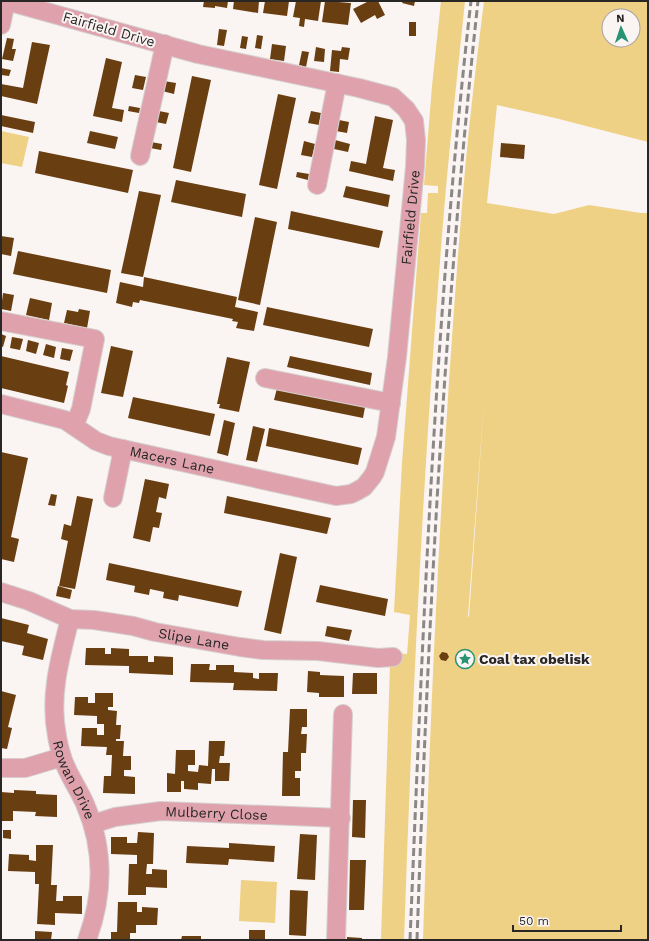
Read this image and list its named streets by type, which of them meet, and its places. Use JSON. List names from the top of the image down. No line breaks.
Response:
{"streets":{"street":["Fairfield Drive","Macers Lane","Slipe Lane","Rowan Drive","Mulberry Close"]},"crossings":[["Fairfield Drive","Macers Lane"],["Slipe Lane","Rowan Drive"],["Rowan Drive","Mulberry Close"]],"places":{"place":["Coal tax obelisk"]},"scale_bar":"50 m","north":"top"}
